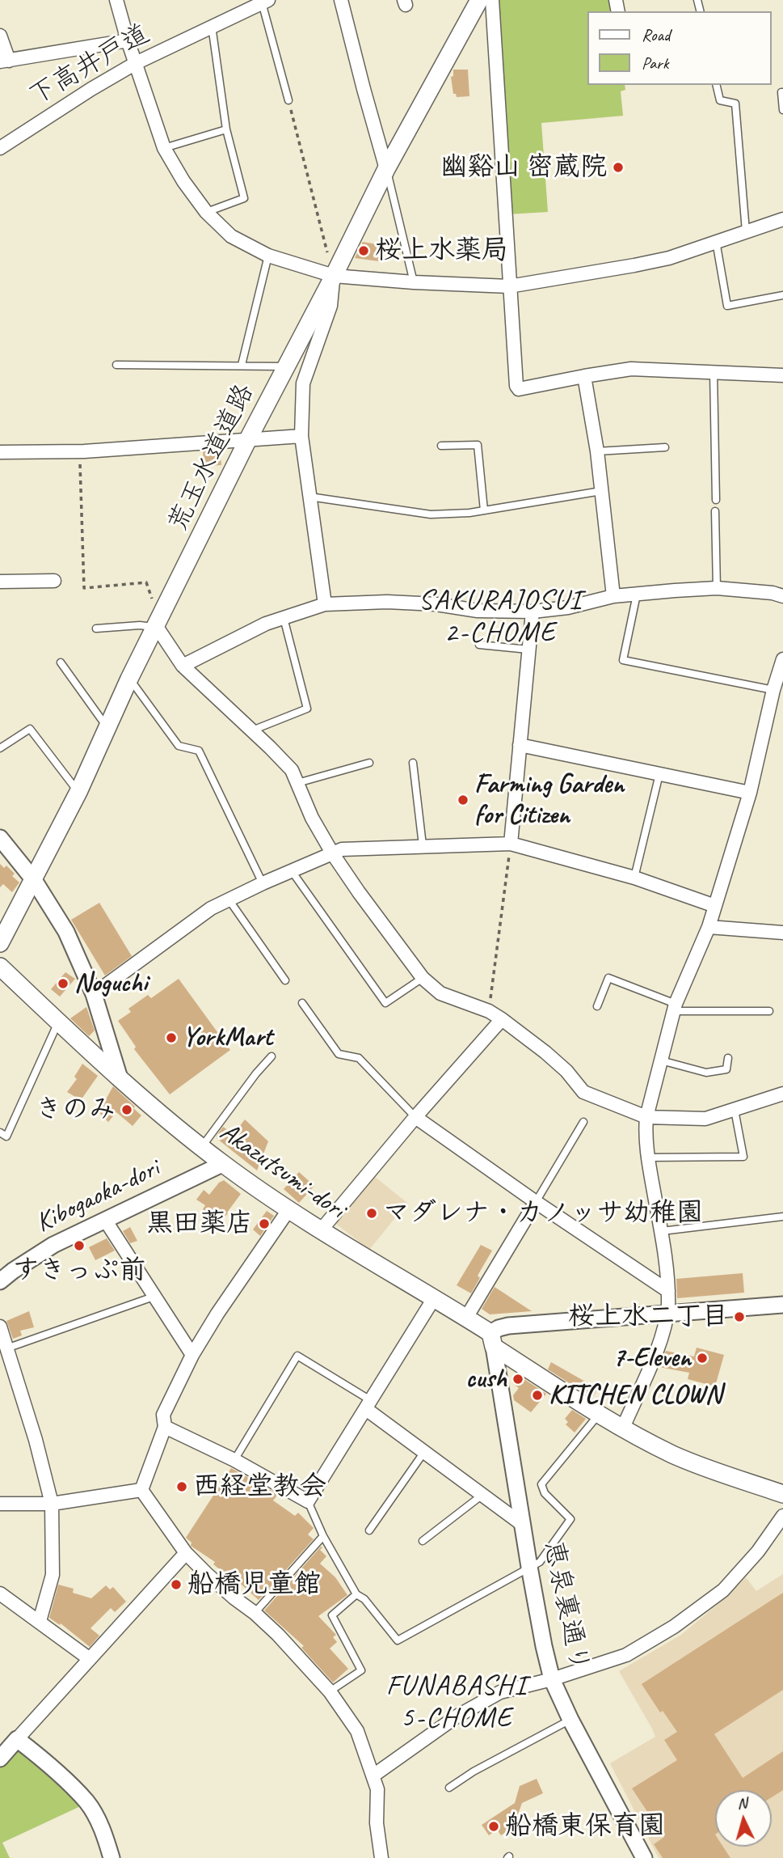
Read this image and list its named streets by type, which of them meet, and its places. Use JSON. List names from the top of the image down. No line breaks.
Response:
{"streets":{"main road":["荒玉水道道路","Akazutsumi-dori"],"street":["下高井戸道","Kibogaoka-dori","恵泉裏通り"]},"crossings":[["Akazutsumi-dori","Kibogaoka-dori"],["Akazutsumi-dori","恵泉裏通り"]],"districts":["SAKURAJOSUI 2-CHOME","FUNABASHI 5-CHOME"],"places":["幽谿山 密蔵院","桜上水薬局","Farming Garden for Citizen","Noguchi","YorkMart","きのみ","マダレナ・カノッサ幼稚園","黒田薬店","すきっぷ前","桜上水二丁目","7-Eleven","cush","KITCHEN CLOWN","西経堂教会","船橋児童館","船橋東保育園"],"legend":["Road","Park"],"north":"top"}
